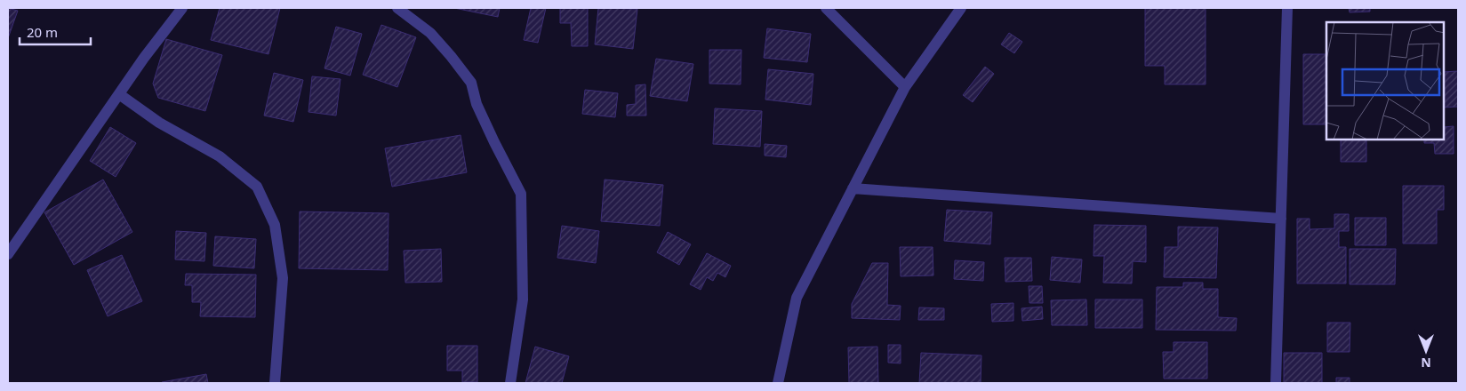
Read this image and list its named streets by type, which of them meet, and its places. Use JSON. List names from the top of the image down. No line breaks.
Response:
{"scale_bar":"20 m","north":"bottom"}
